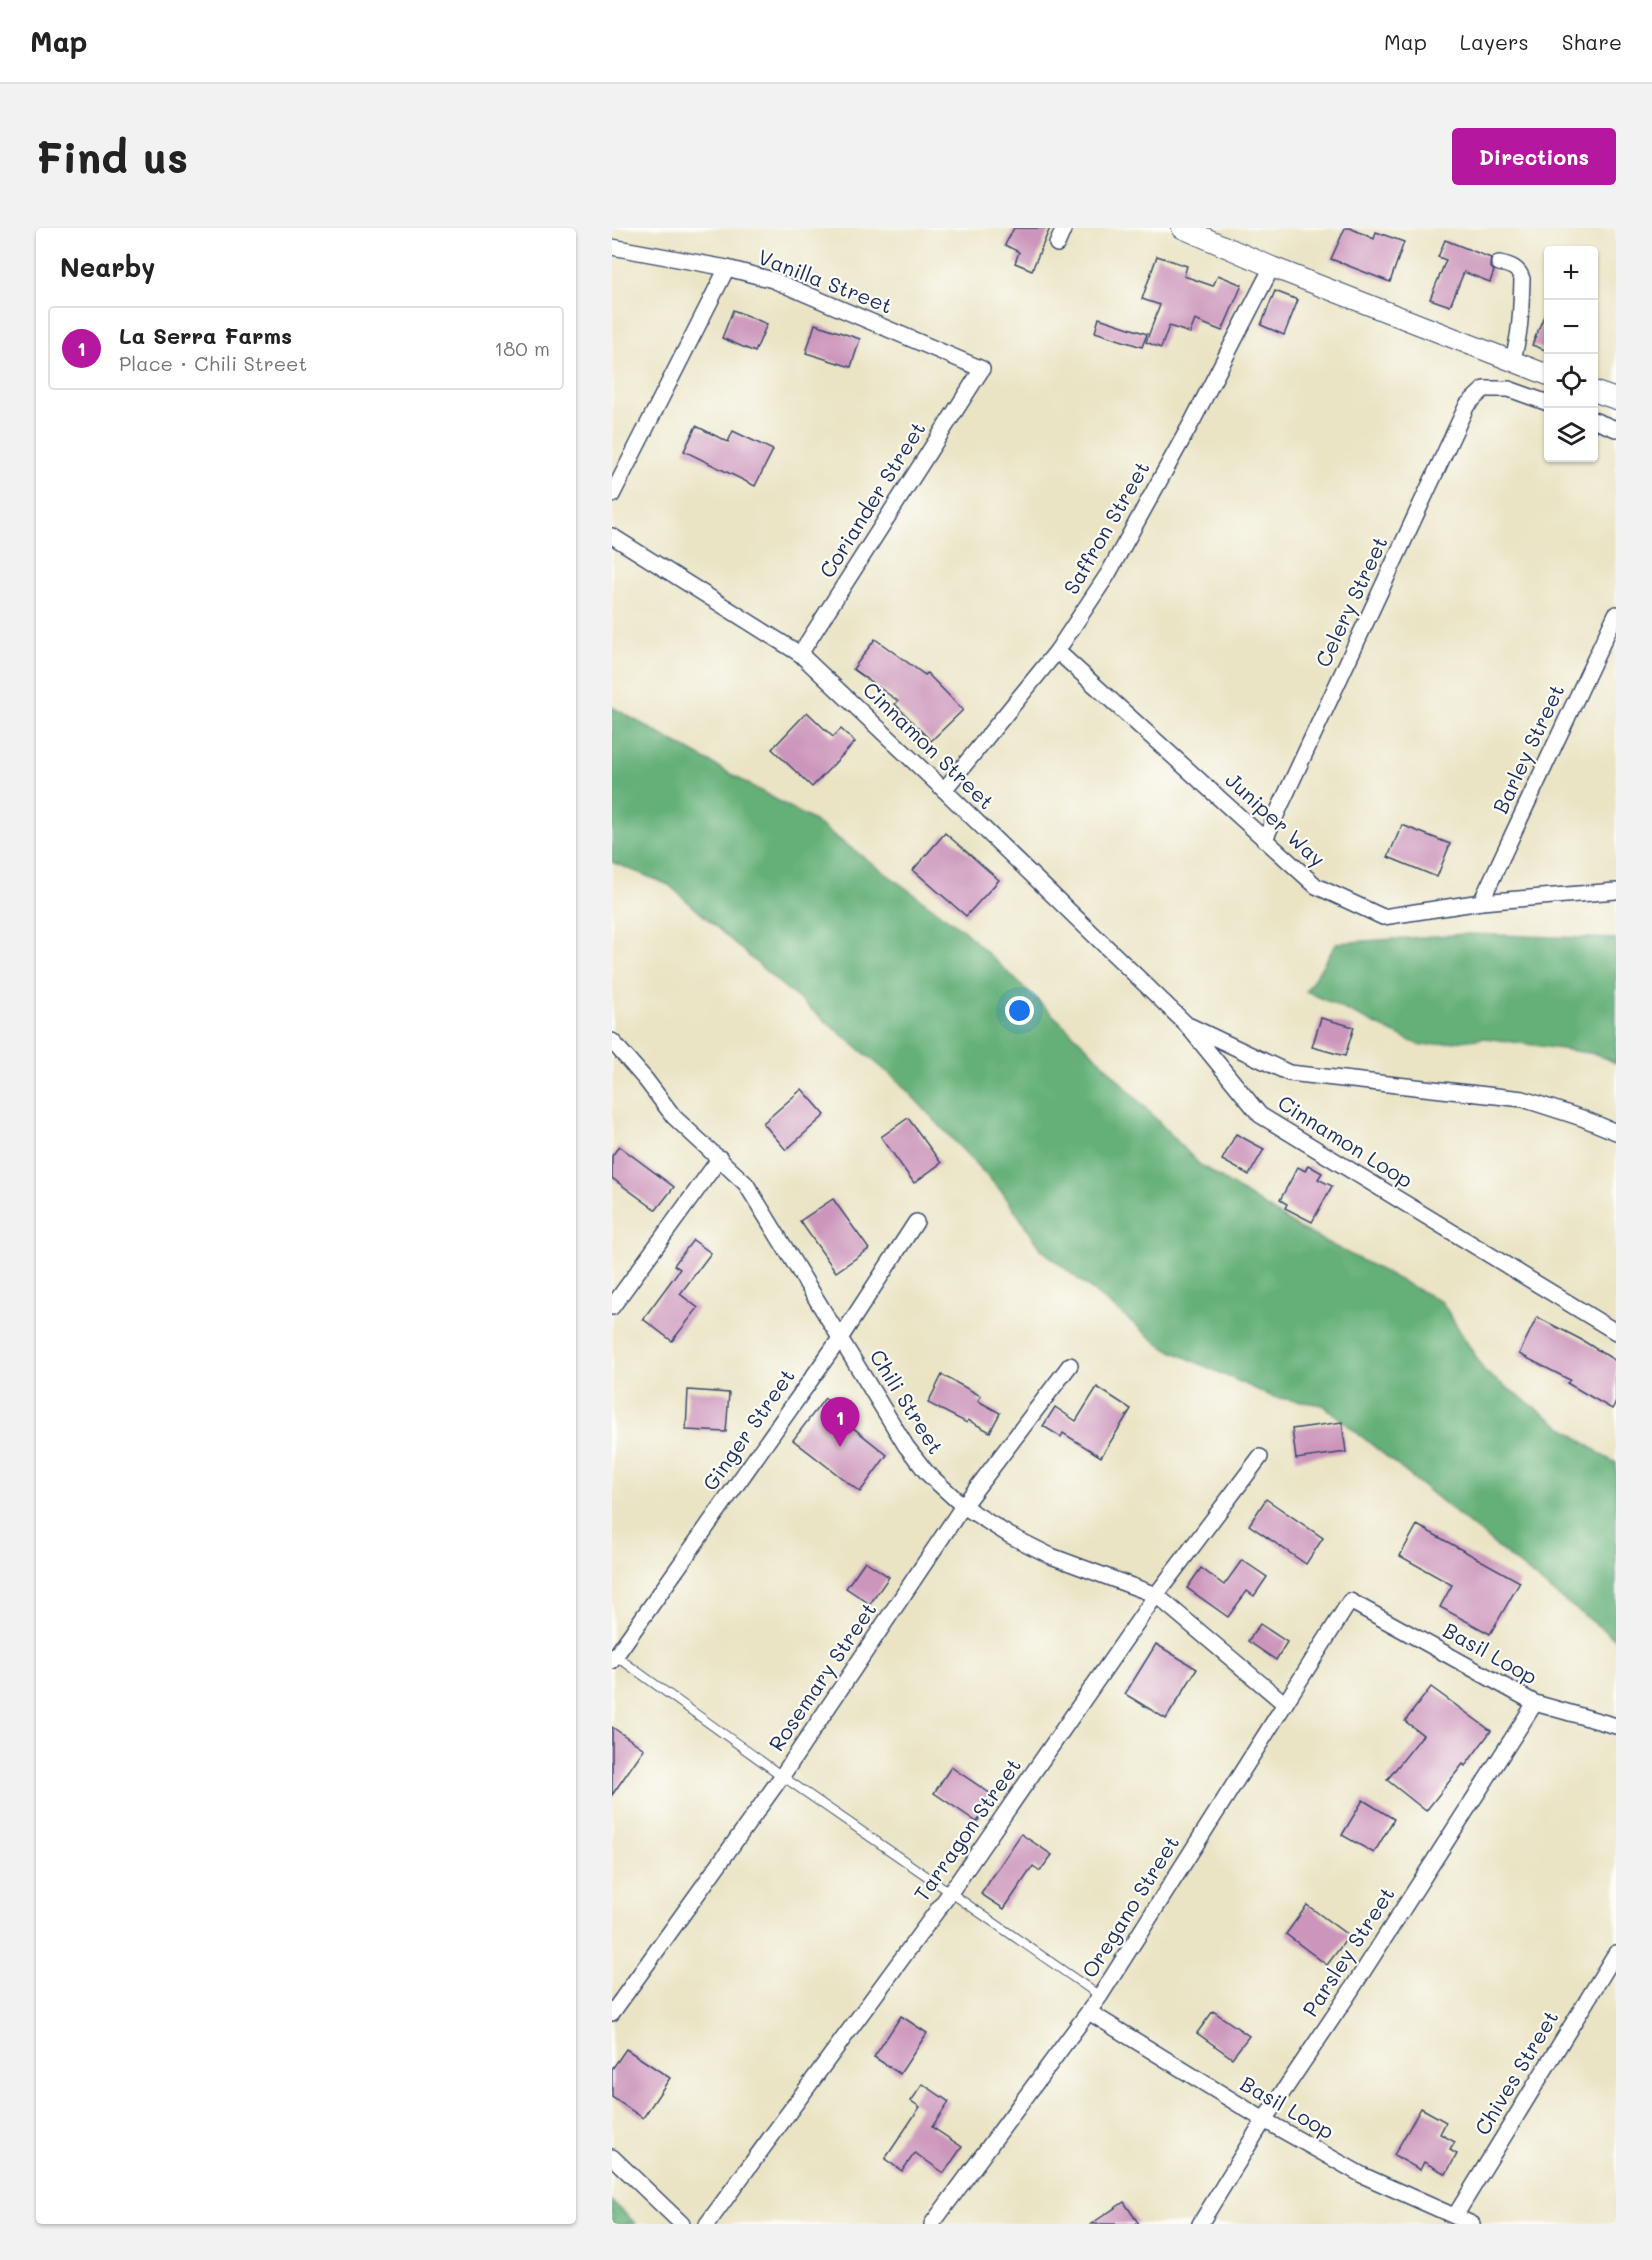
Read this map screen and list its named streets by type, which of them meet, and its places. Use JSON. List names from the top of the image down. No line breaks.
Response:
{"streets":{"street":["Vanilla Street","Coriander Street","Saffron Street","Celery Street","Cinnamon Street","Barley Street","Juniper Way","Cinnamon Loop","Chili Street","Ginger Street","Basil Loop","Rosemary Street","Tarragon Street","Oregano Street","Parsley Street","Chives Street"]},"crossings":[["Vanilla Street","Coriander Street"],["Coriander Street","Cinnamon Street"],["Saffron Street","Cinnamon Street"],["Saffron Street","Juniper Way"],["Celery Street","Juniper Way"],["Cinnamon Street","Cinnamon Loop"],["Barley Street","Juniper Way"],["Chili Street","Ginger Street"],["Chili Street","Rosemary Street"],["Chili Street","Tarragon Street"],["Chili Street","Oregano Street"],["Basil Loop","Oregano Street"],["Basil Loop","Parsley Street"],["Basil Loop","Chives Street"]],"page":{"header":"Map","nav":["Map","Layers","Share"],"buttons":"Directions","title":"Find us","heading":"Nearby","map_buttons":["+","−"],"list":[{"mark":"1","name":"La Serra Farms","note":"Place · Chili Street","value":"180 m"}],"pins":"1"}}
